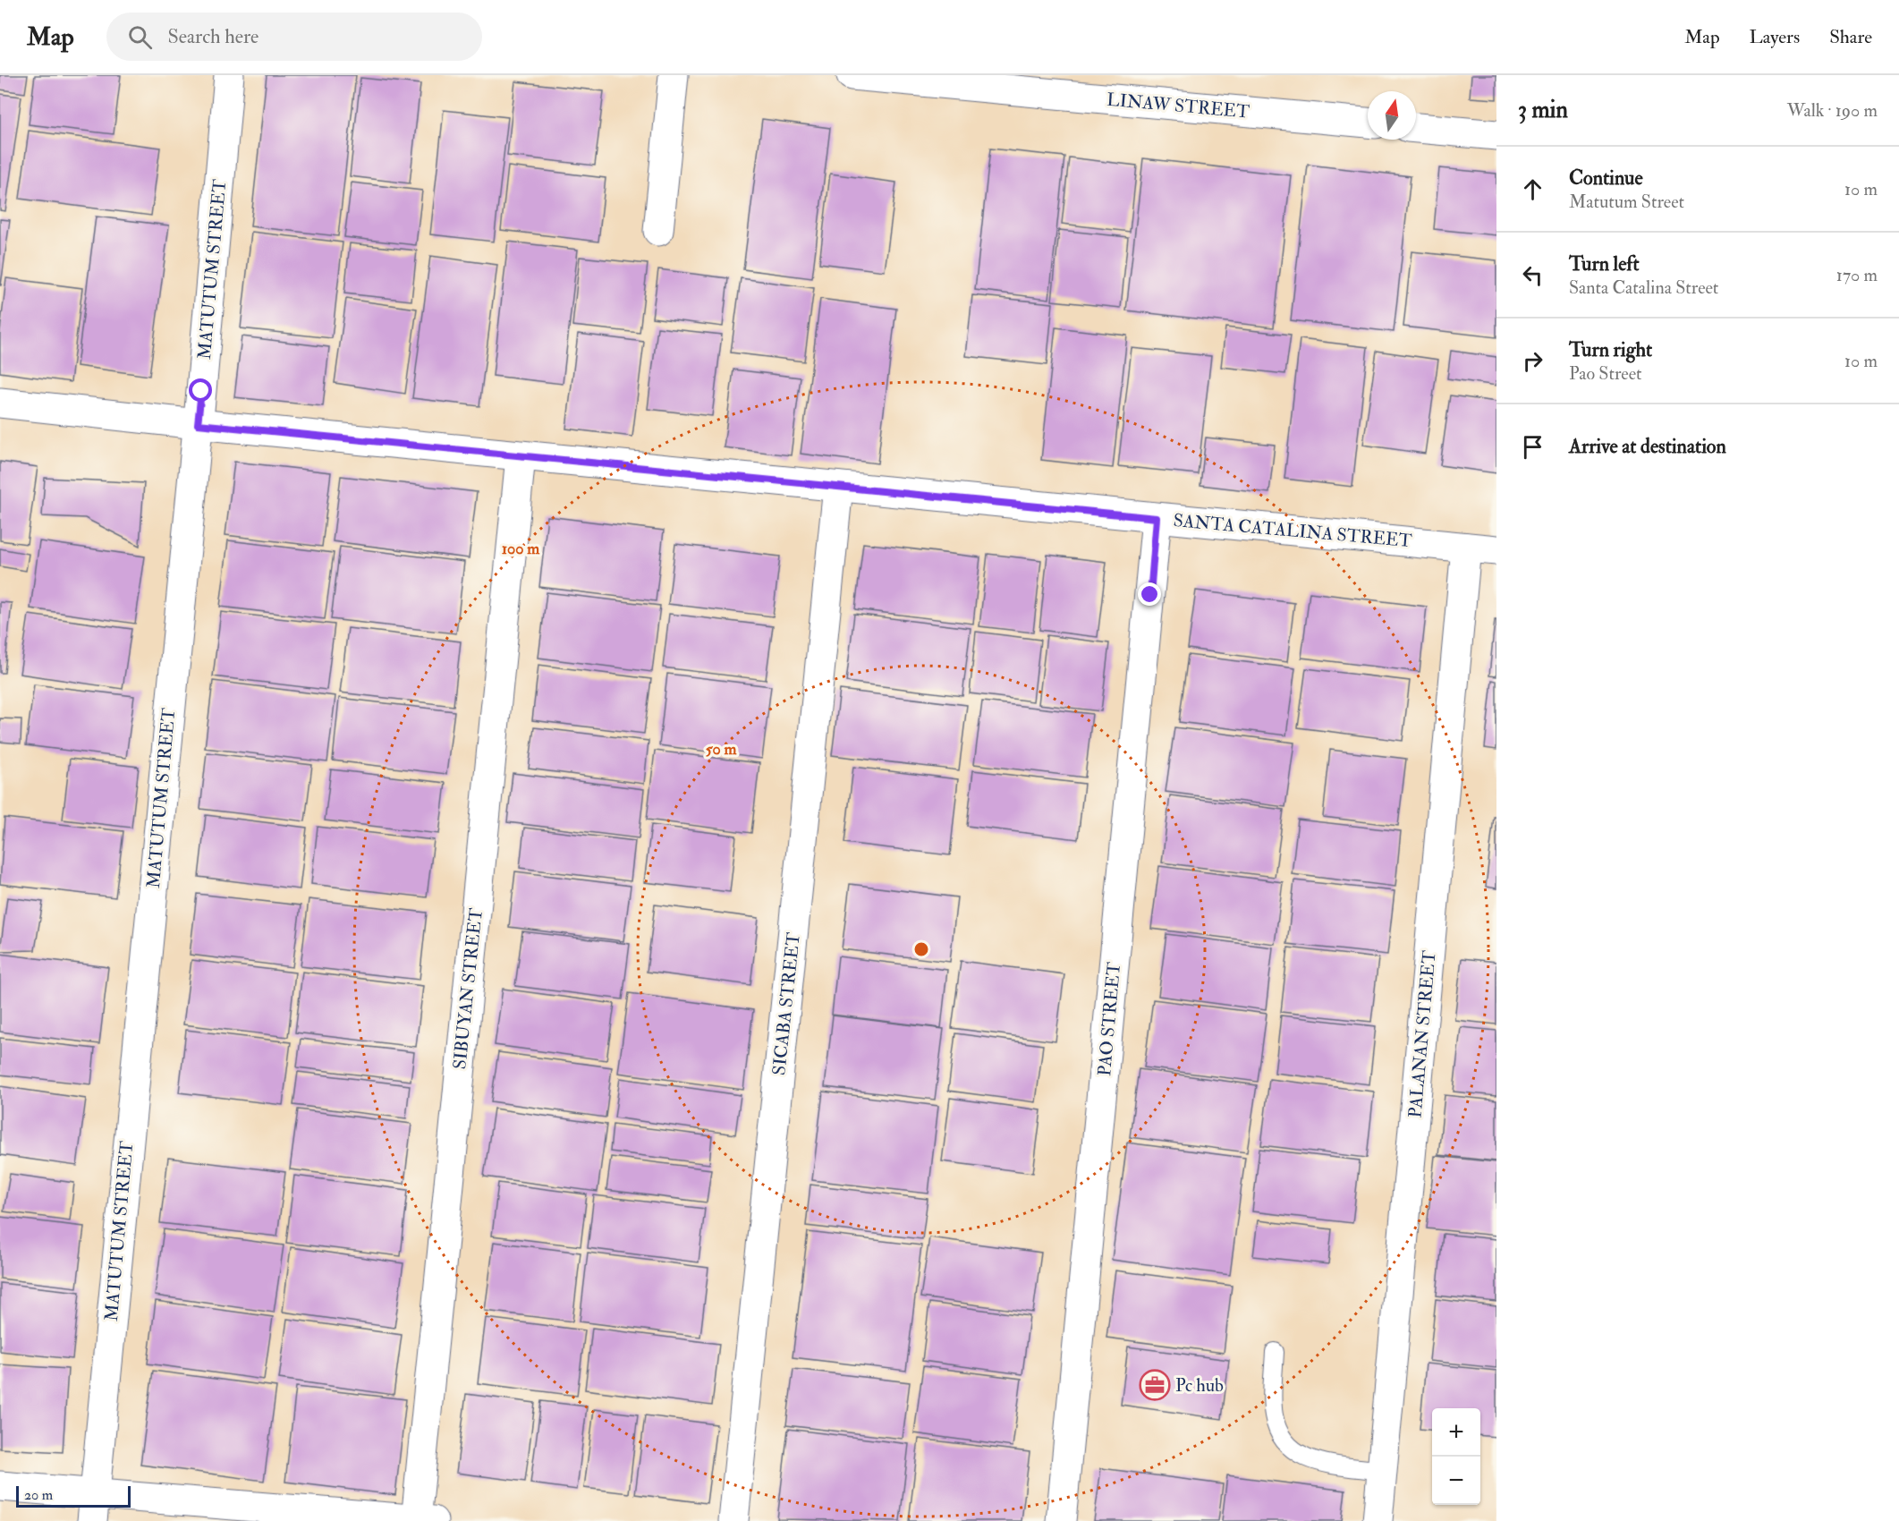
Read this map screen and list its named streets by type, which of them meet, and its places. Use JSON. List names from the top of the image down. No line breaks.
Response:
{"streets":{"street":["LINAW STREET","MATUTUM STREET","SANTA CATALINA STREET","SIBUYAN STREET","SICABA STREET","PAO STREET","PALANAN STREET"]},"crossings":[["MATUTUM STREET","SANTA CATALINA STREET"],["SANTA CATALINA STREET","SIBUYAN STREET"],["SANTA CATALINA STREET","SICABA STREET"],["SANTA CATALINA STREET","PAO STREET"],["SANTA CATALINA STREET","PALANAN STREET"]],"places":{"office":["Pc hub"]},"scale_bar":"20 m","north":"top","page":{"header":"Map","search":"Search here","nav":["Map","Layers","Share"],"heading":["3 min","Walk · 190 m"],"list":[["Continue","Matutum Street","10 m"],["Turn left","Santa Catalina Street","170 m"],["Turn right","Pao Street","10 m"],"Arrive at destination"],"map_buttons":["+","−"],"scale":"20 m"},"rings":["100 m","50 m"]}
